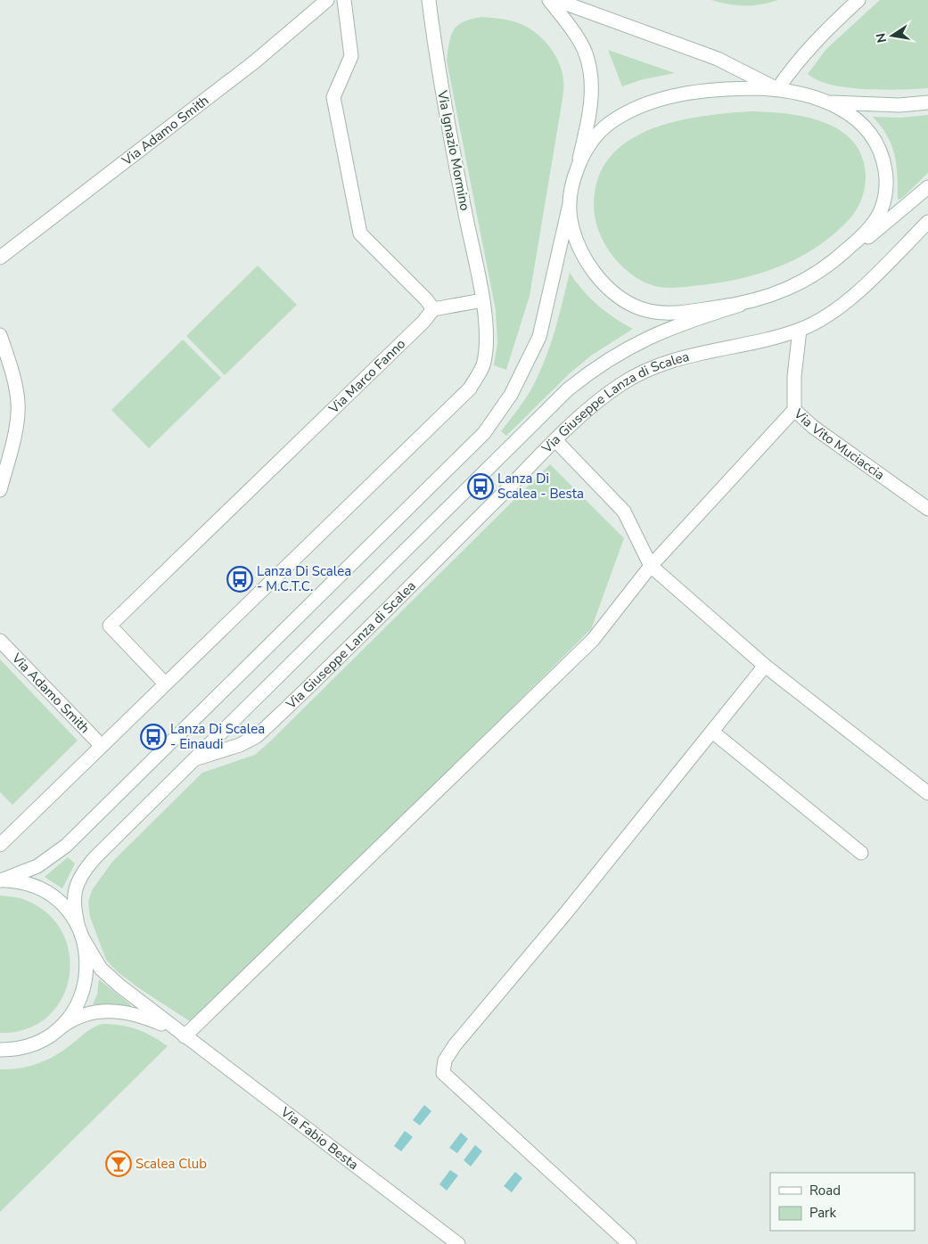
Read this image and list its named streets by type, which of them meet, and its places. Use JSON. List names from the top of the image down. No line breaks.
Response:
{"streets":{"street":["Via Adamo Smith","Via Ignazio Mormino","Via Marco Fanno","Via Giuseppe Lanza di Scalea","Via Vito Muciaccia","Via Fabio Besta"]},"crossings":[["Via Giuseppe Lanza di Scalea","Via Vito Muciaccia"],["Via Giuseppe Lanza di Scalea","Via Fabio Besta"]],"places":{"bus stop":["Lanza Di Scalea - Besta","Lanza Di Scalea - M.C.T.C.","Lanza Di Scalea - Einaudi"],"bar":["Scalea Club"]},"legend":["Road","Park"],"north":"left"}
